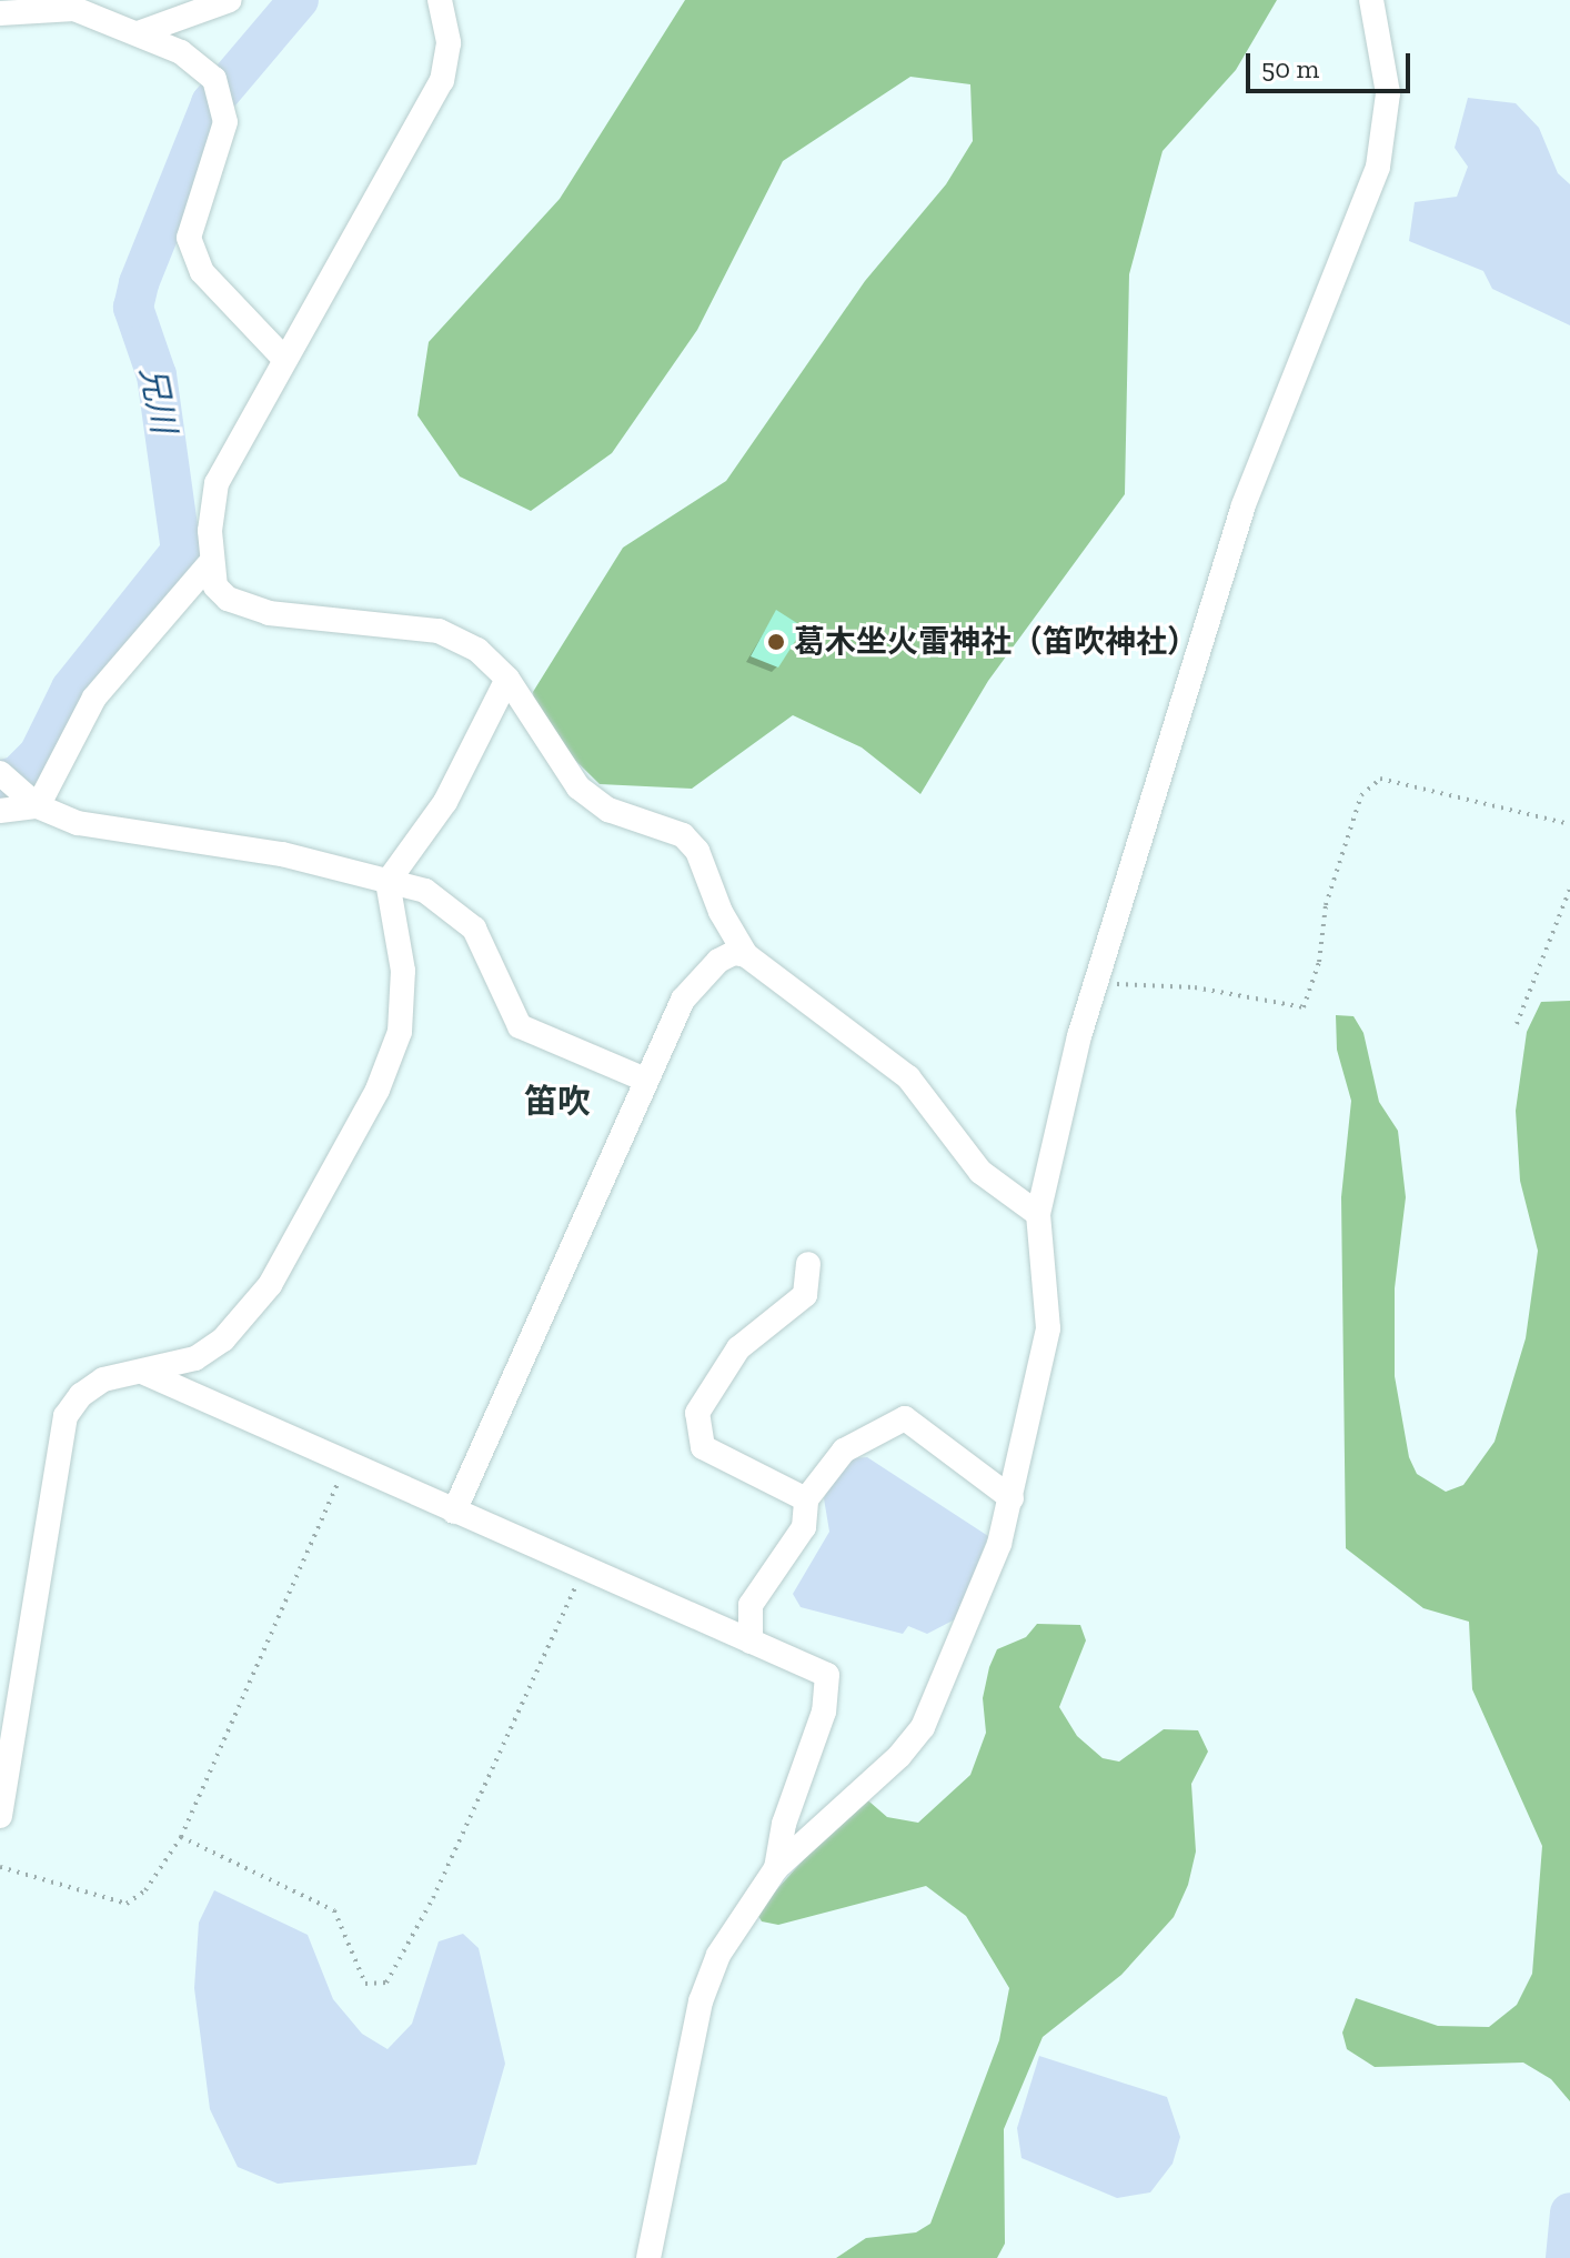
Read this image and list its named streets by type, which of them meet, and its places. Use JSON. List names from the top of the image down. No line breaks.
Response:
{"districts":["笛吹"],"water":["兄川"],"places":["葛木坐火雷神社（笛吹神社）"],"scale_bar":"50 m"}
